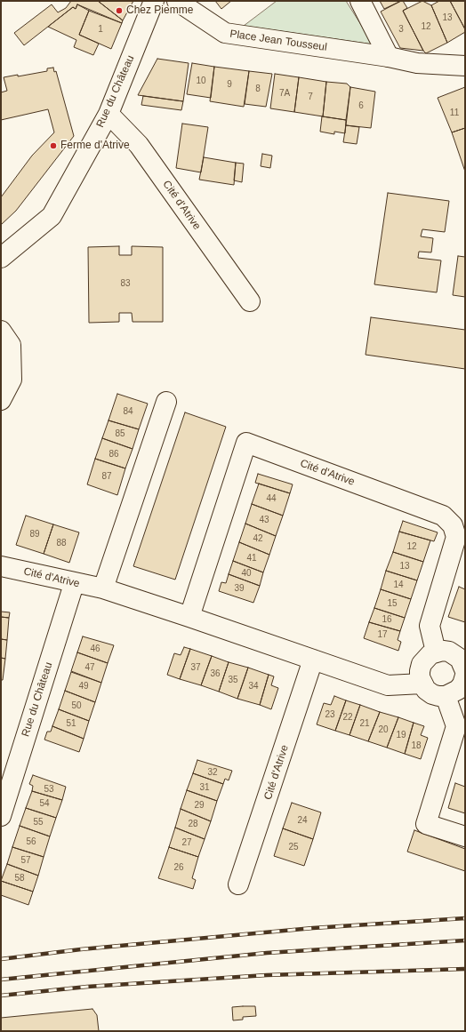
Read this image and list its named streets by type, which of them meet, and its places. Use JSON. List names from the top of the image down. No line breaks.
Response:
{"streets":{"street":["Place Jean Tousseul","Rue du Château","Cité d'Atrive"]},"crossings":[["Rue du Château","Cité d'Atrive"]],"places":["Chez Piemme","Ferme d'Atrive"],"house_numbers":["13","12","1","3","10","9","8","7A","7","6","11","83","84","85","86","87","44","43","89","42","88","12","41","13","40","14","39","15","16","17","46","47","37","36","35","49","34","50","23","22","51","21","20","19","18","32","31","53","54","29","24","55","28","56","27","25","57","26","58"]}
